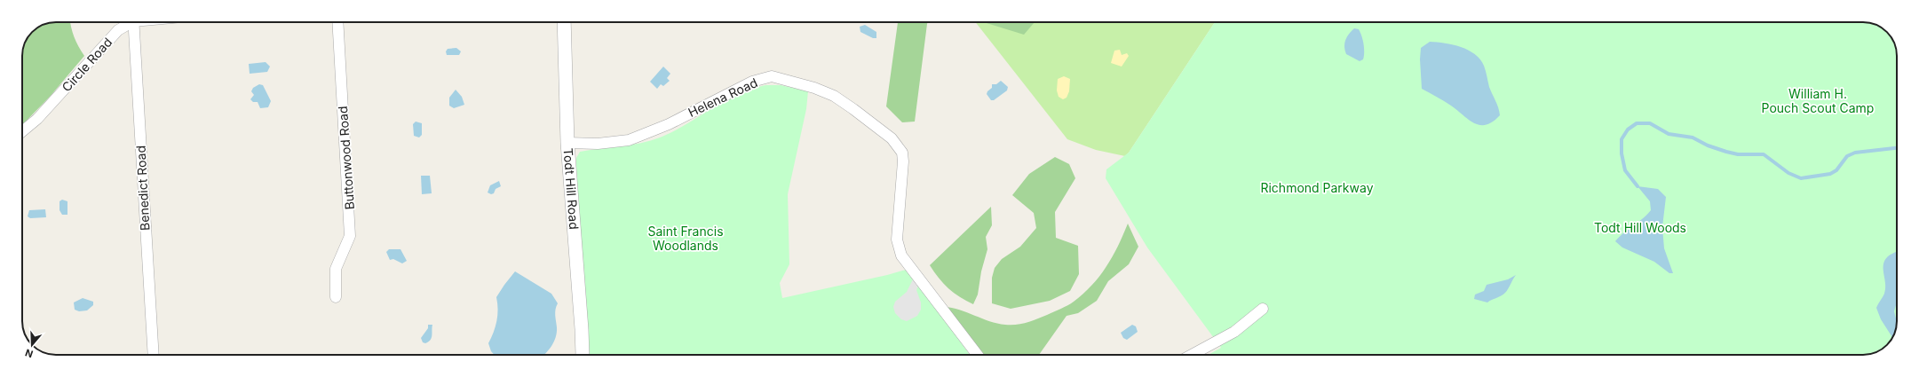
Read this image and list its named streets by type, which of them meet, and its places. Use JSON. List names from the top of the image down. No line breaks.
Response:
{"streets":{"street":["Circle Road","Helena Road","Buttonwood Road","Benedict Road","Todt Hill Road"]},"crossings":[["Helena Road","Todt Hill Road"]],"parks":["William H. Pouch Scout Camp","Richmond Parkway","Todt Hill Woods","Saint Francis Woodlands"],"north":"bottom"}
